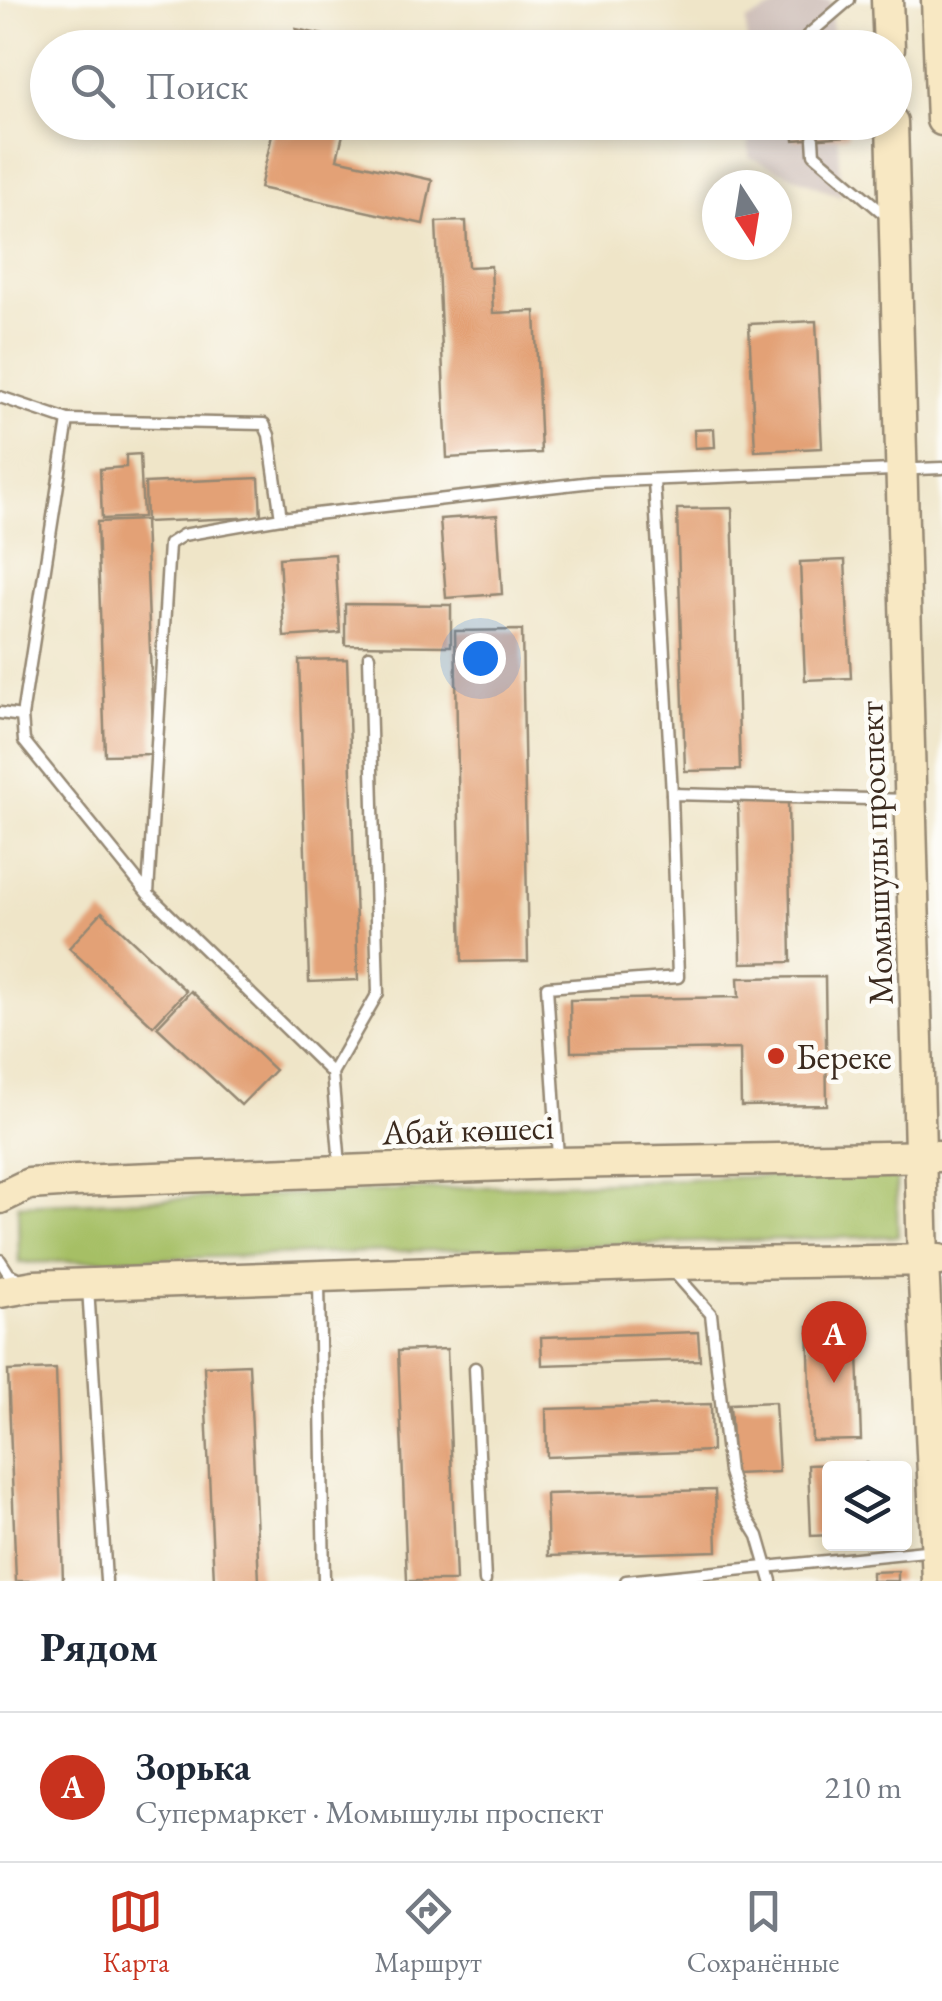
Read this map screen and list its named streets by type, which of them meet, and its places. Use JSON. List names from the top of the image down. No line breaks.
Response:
{"streets":{"street":["Момышулы проспект","Абай көшесі"]},"crossings":[["Момышулы проспект","Абай көшесі"]],"places":["Береке"],"north":"bottom","page":{"search":"Поиск","pins":"A","heading":"Рядом","list":[{"mark":"A","name":"Зорька","note":"Супермаркет · Момышулы проспект","value":"210 m"}],"nav":["Карта","Маршрут","Сохранённые"]}}
